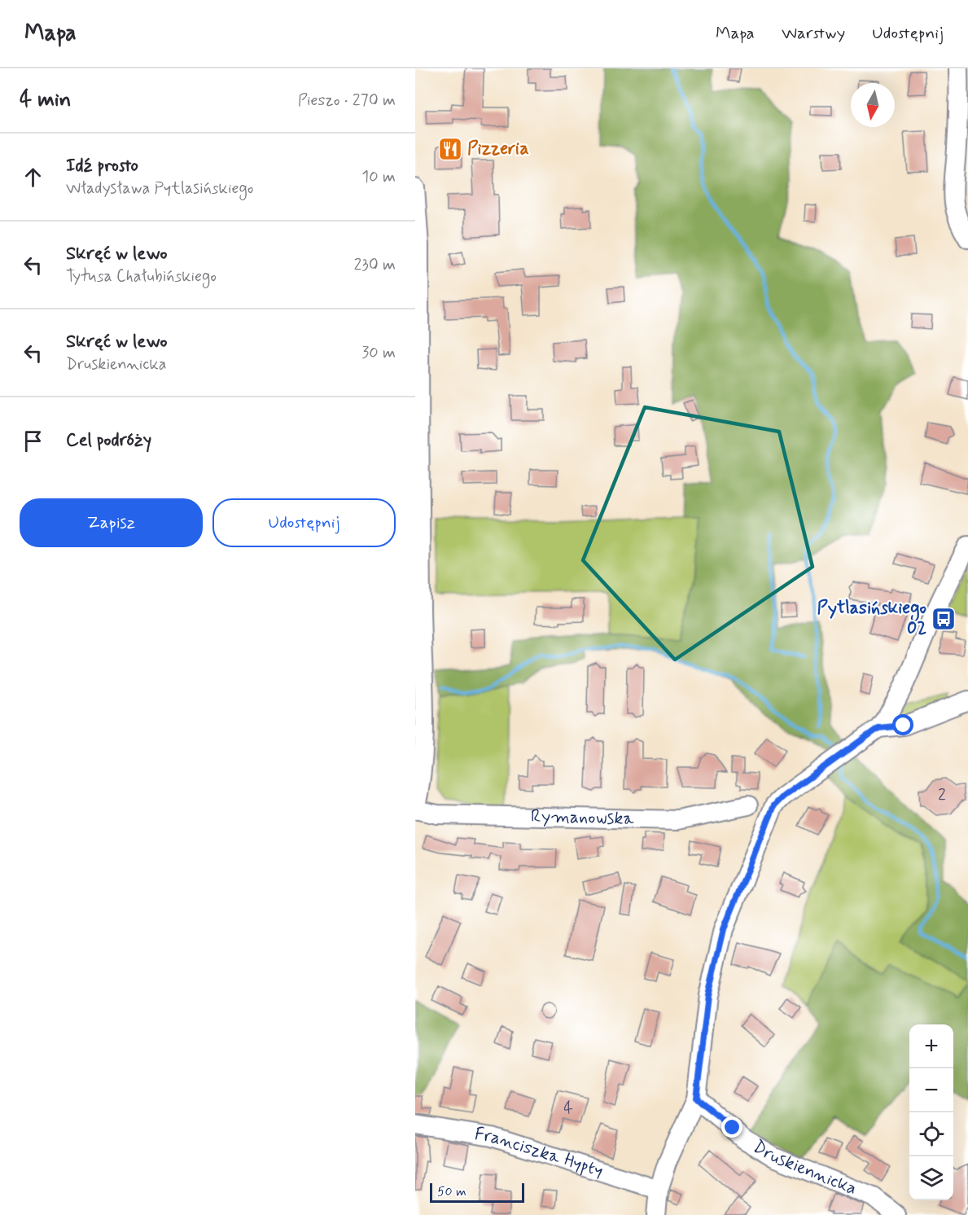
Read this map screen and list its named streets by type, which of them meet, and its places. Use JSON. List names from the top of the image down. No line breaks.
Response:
{"streets":{"street":["Rymanowska","Franciszka Hypty","Druskiennicka"]},"places":{"restaurant":["Pizzeria"],"bus stop":["Pytlasińskiego 02"]},"house_numbers":["2","4"],"scale_bar":"50 m","north":"bottom","page":{"header":"Mapa","nav":["Mapa","Warstwy","Udostępnij"],"heading":["4 min","Pieszo · 270 m"],"list":[["Idź prosto","Władysława Pytlasińskiego","10 m"],["Skręć w lewo","Tytusa Chałubińskiego","230 m"],["Skręć w lewo","Druskiennicka","30 m"],"Cel podróży"],"buttons":["Zapisz","Udostępnij"],"map_buttons":["+","−"],"scale":"50 m"}}
